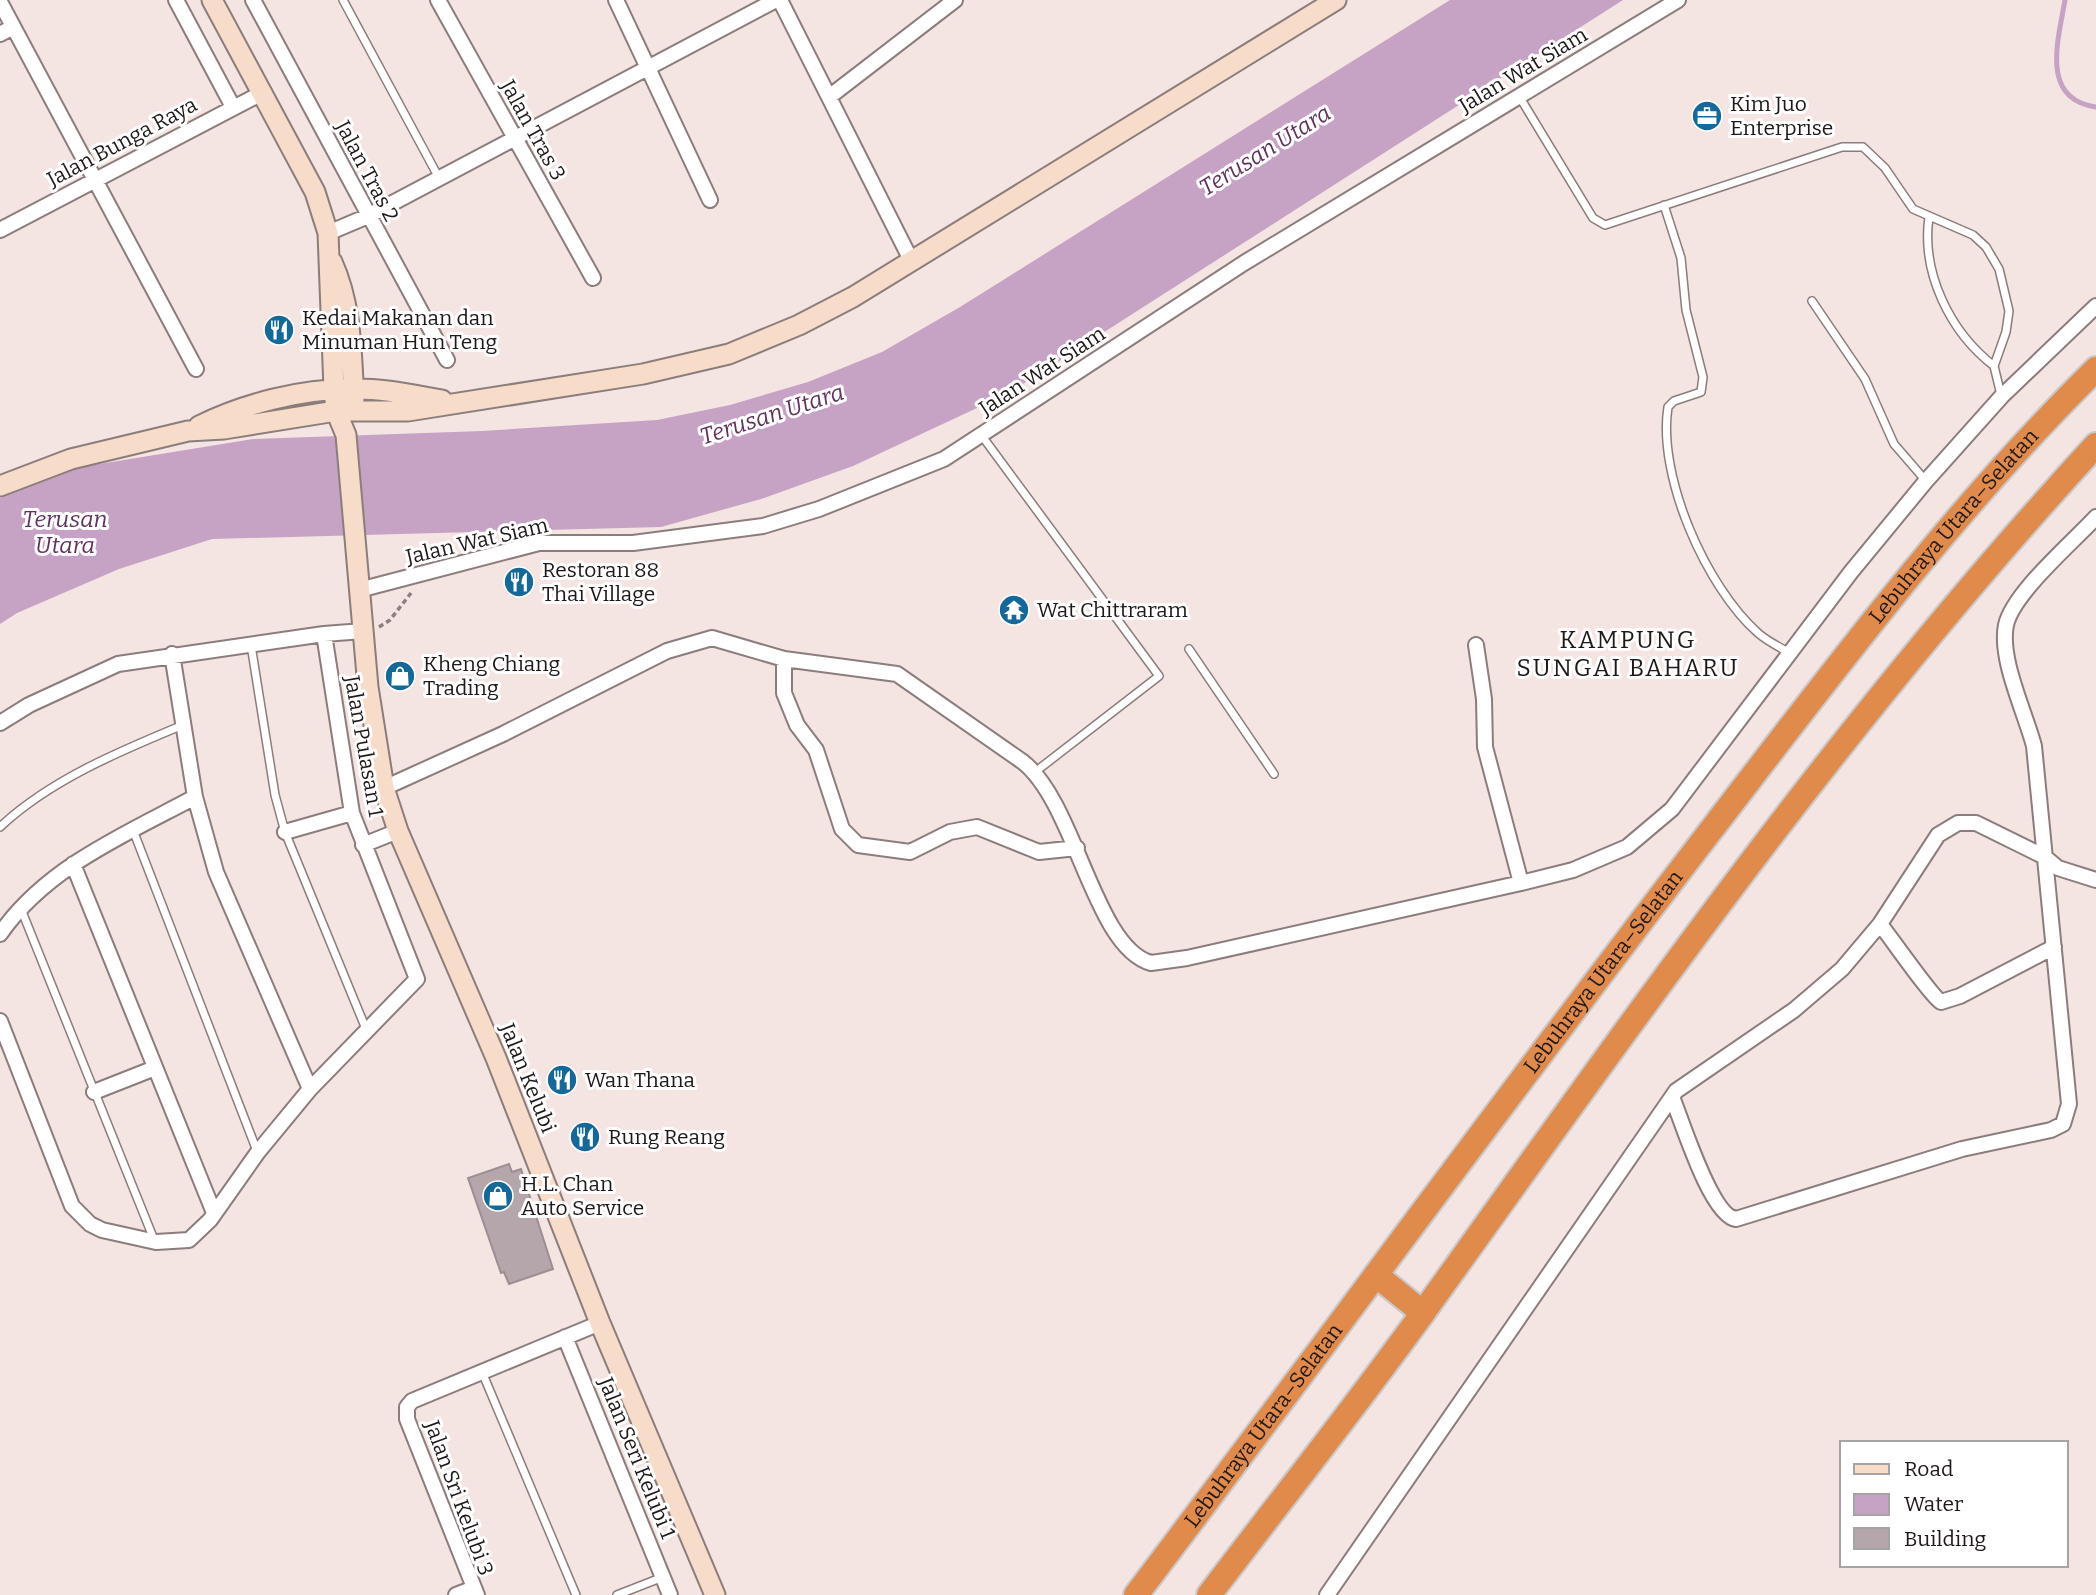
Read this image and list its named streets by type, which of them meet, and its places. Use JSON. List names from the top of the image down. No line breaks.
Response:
{"streets":{"highway":["Lebuhraya Utara–Selatan"],"main road":["Jalan Kelubi"],"street":["Jalan Wat Siam","Jalan Tras 3","Jalan Bunga Raya","Jalan Tras 2","Jalan Pulasan 1","Jalan Seri Kelubi 1","Jalan Sri Kelubi 3"]},"crossings":[["Jalan Wat Siam","Jalan Kelubi"],["Jalan Bunga Raya","Jalan Kelubi"],["Jalan Kelubi","Jalan Sri Kelubi 3"],["Jalan Seri Kelubi 1","Jalan Sri Kelubi 3"]],"districts":["KAMPUNG SUNGAI BAHARU"],"water":["Terusan Utara"],"places":{"office":["Kim Juo Enterprise"],"restaurant":["Kedai Makanan dan Minuman Hun Teng","Restoran 88 Thai Village","Wan Thana","Rung Reang"],"temple":["Wat Chittraram"],"shop":["Kheng Chiang Trading","H.L. Chan Auto Service"]},"legend":["Road","Water","Building"]}
